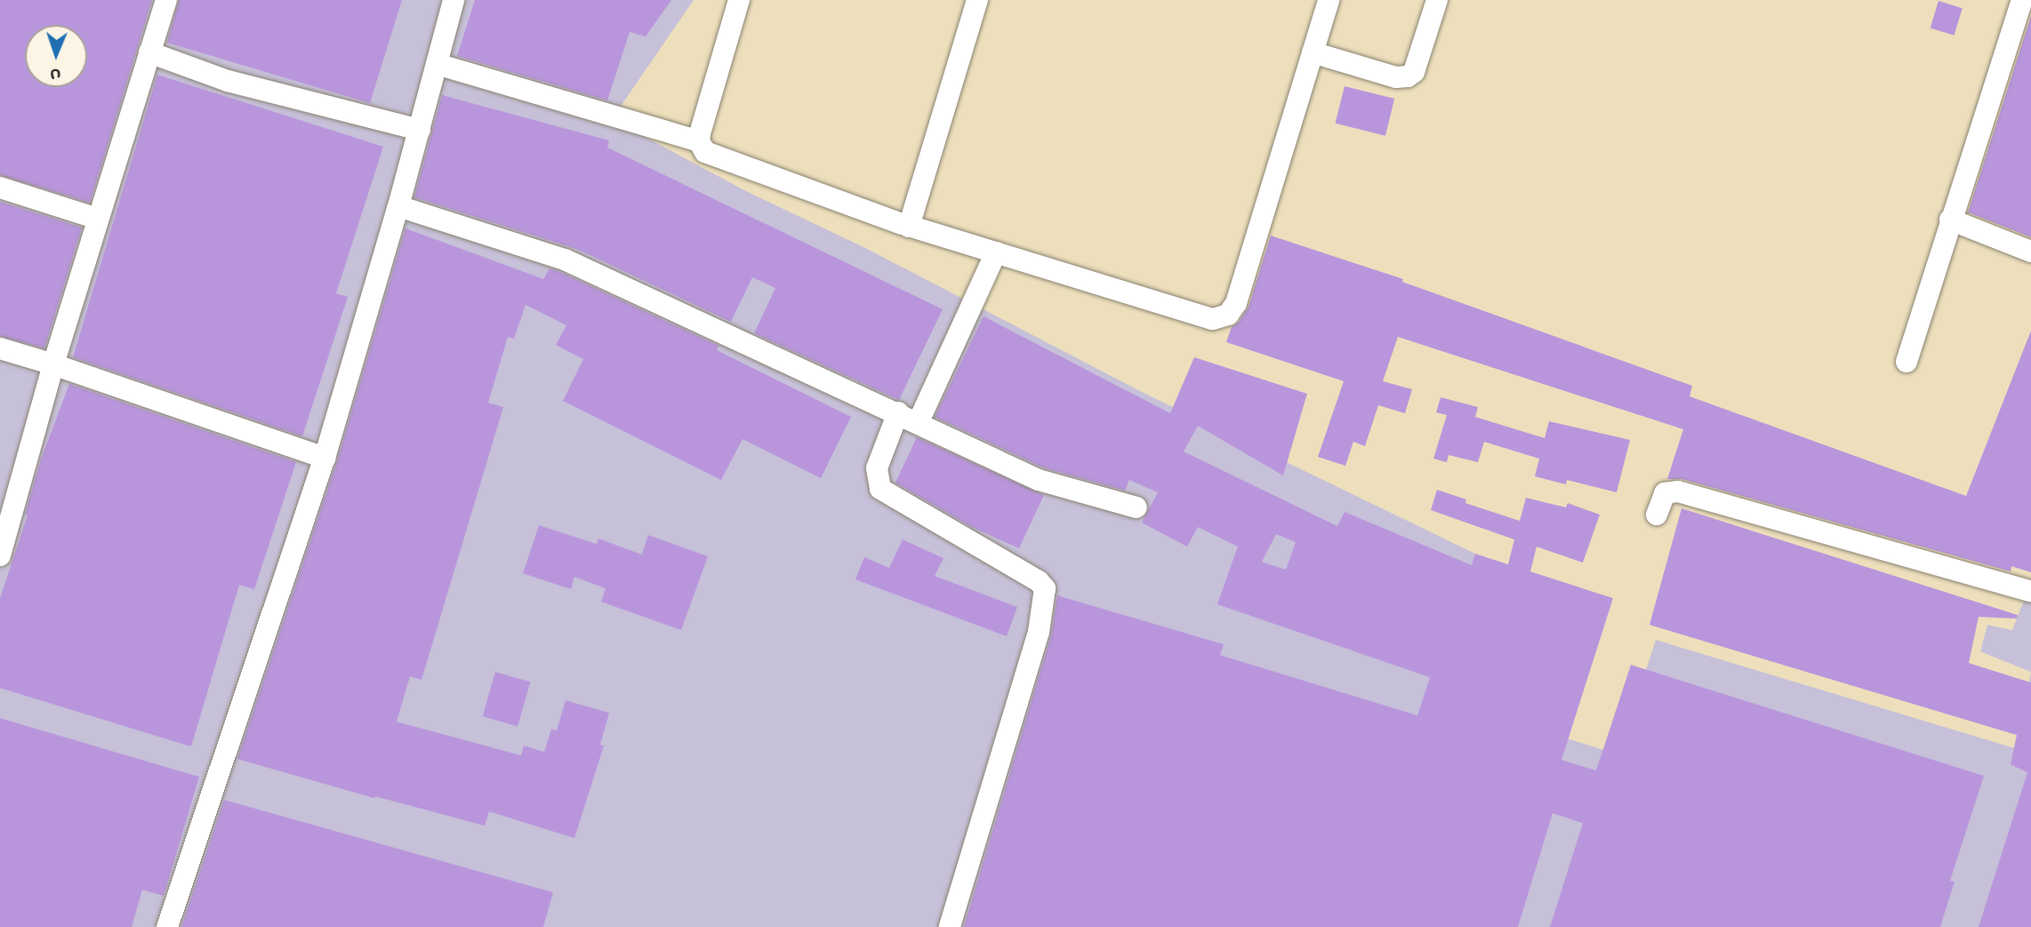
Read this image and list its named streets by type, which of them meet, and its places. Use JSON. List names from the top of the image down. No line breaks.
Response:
{"north":"bottom"}
